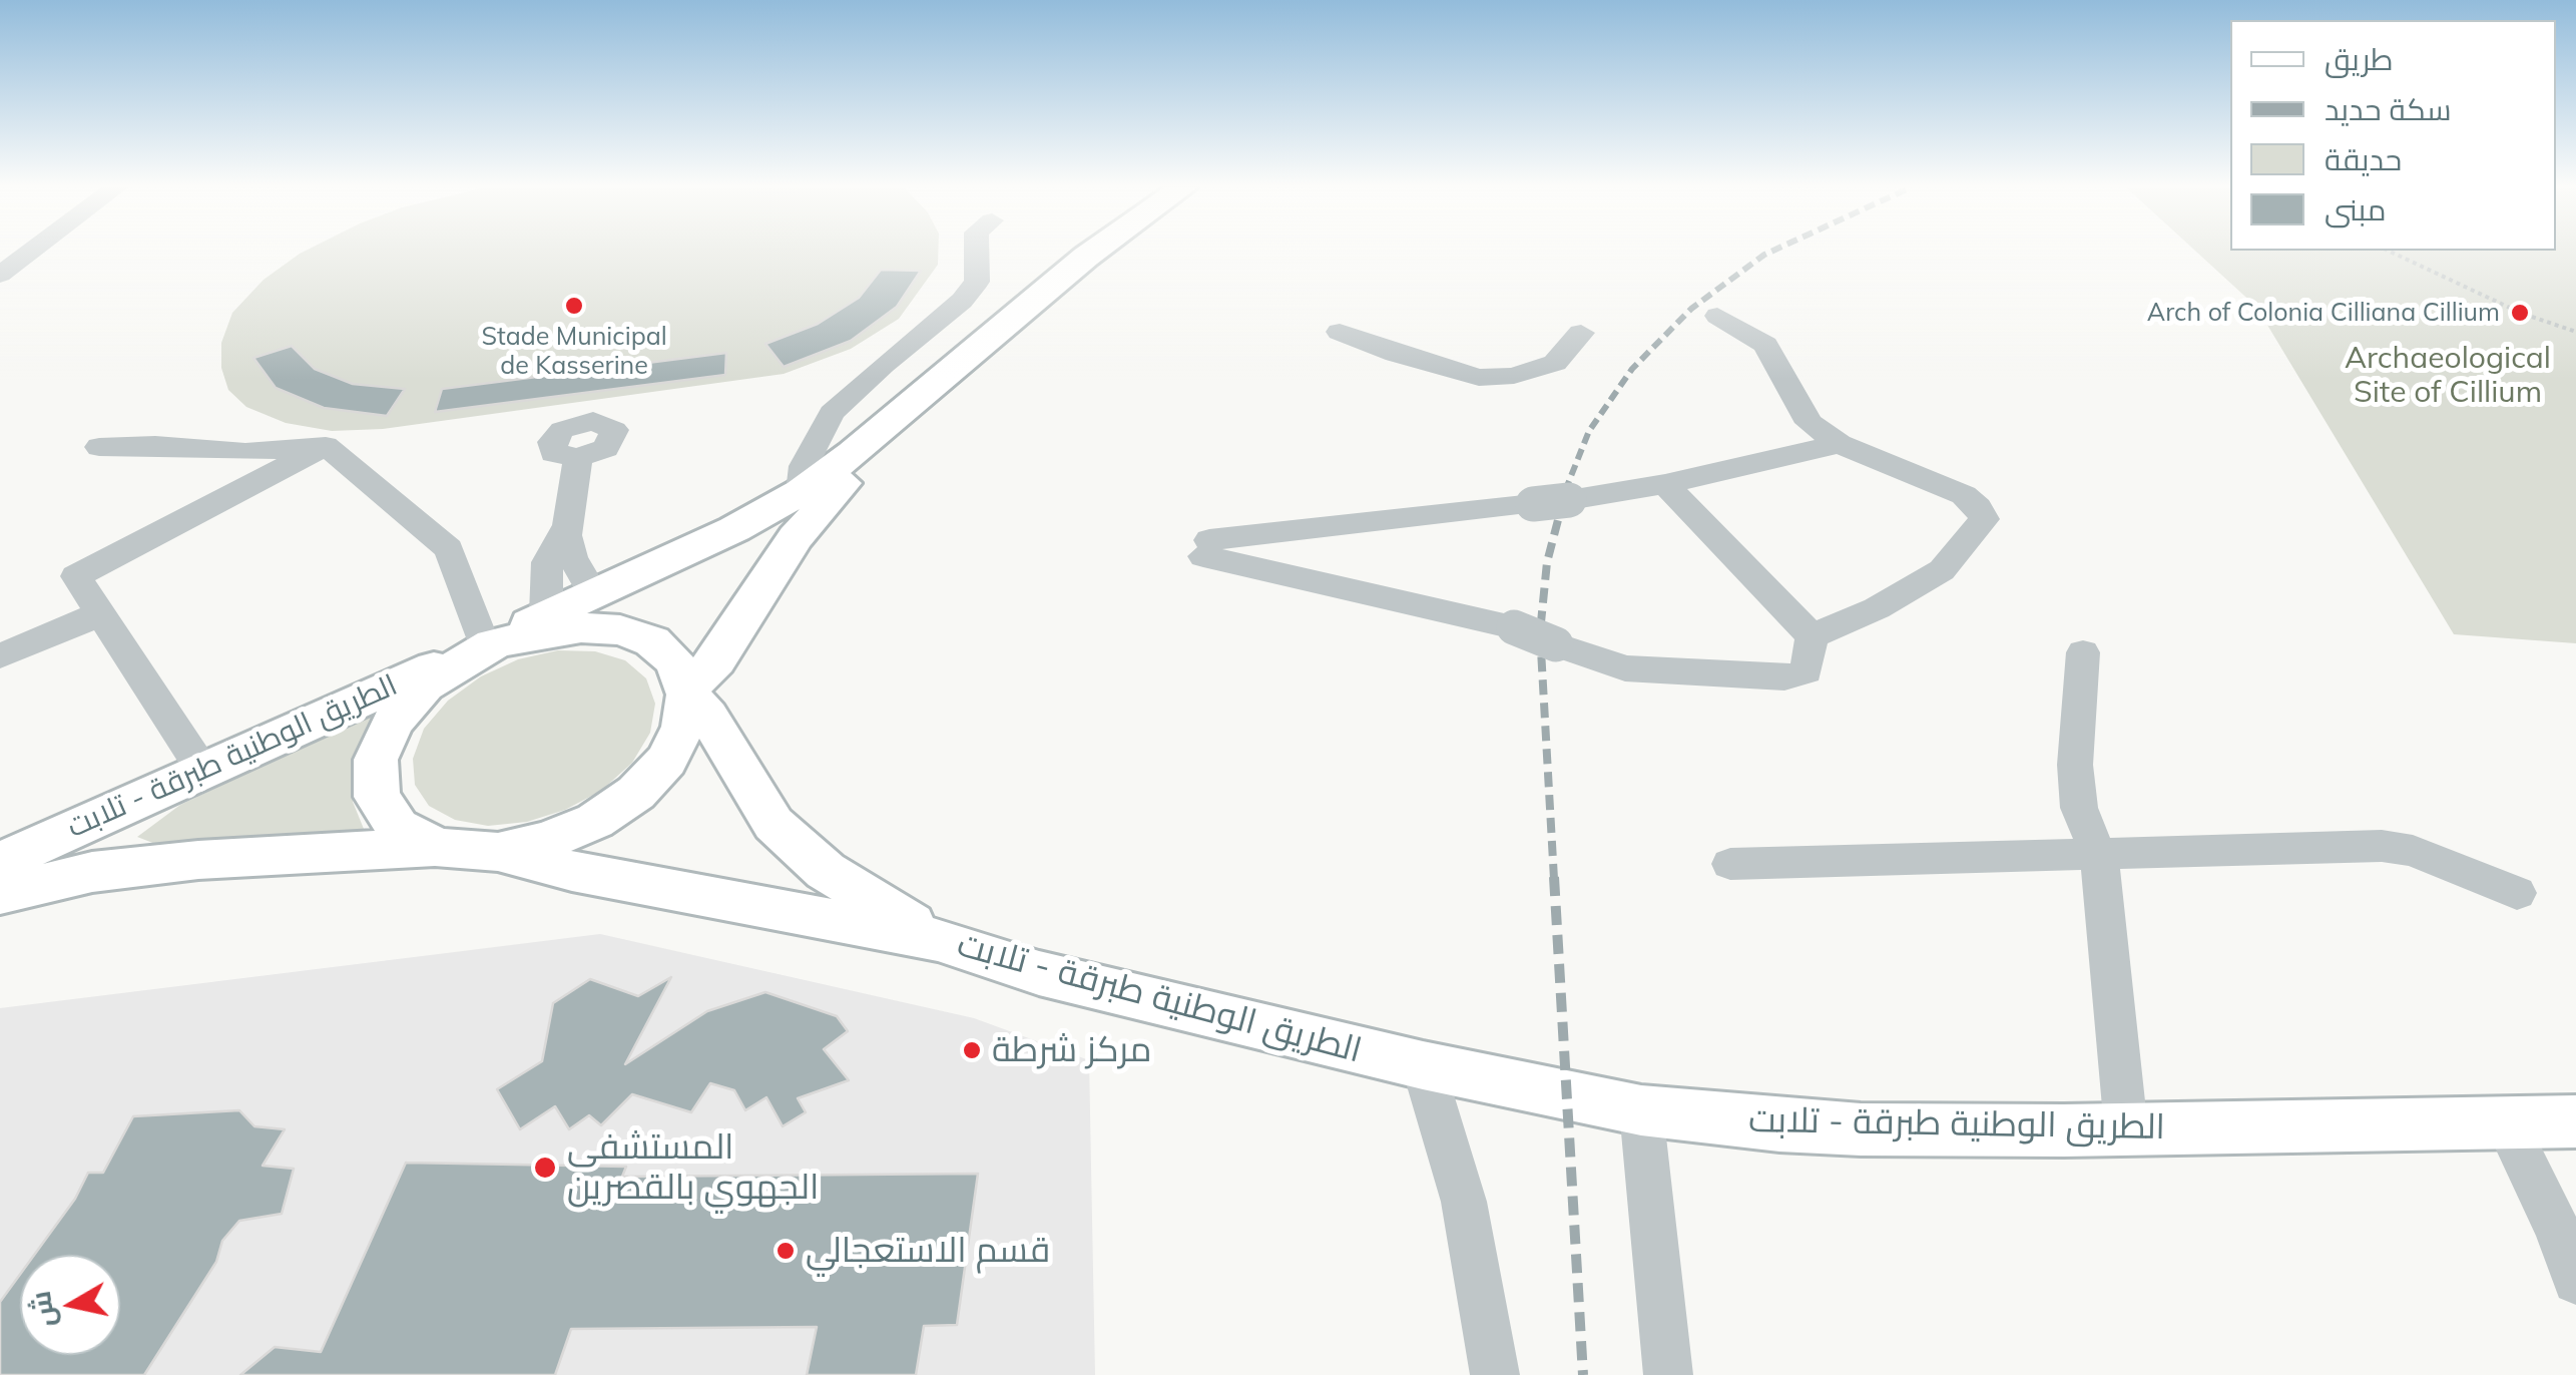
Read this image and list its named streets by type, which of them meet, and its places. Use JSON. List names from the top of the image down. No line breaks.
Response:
{"streets":{"main road":["الطريق الوطنية طبرقة - تلابت"]},"parks":["Archaeological Site of Cillium"],"places":["Stade Municipal de Kasserine","Arch of Colonia Cilliana Cillium","مركز شرطة","المستشفى الجهوي بالقصرين","قسم الاستعجالي"],"legend":["طريق","سكة حديد","حديقة","مبنى"],"north":"left"}
